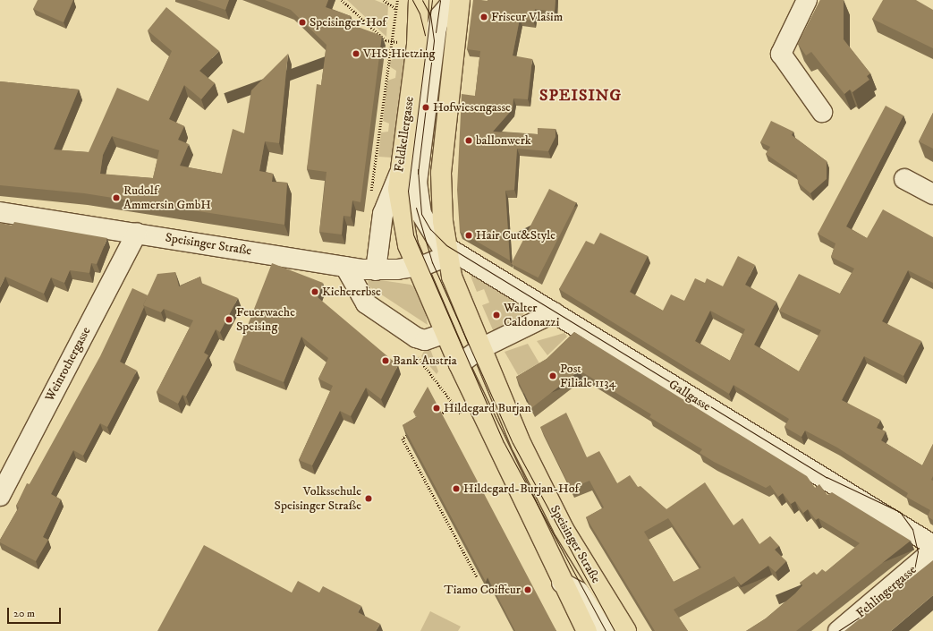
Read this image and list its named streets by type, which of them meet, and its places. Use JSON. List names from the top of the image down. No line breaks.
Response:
{"streets":{"main road":["Feldkellergasse","Speisinger Straße"],"street":["Weinrothergasse","Gallgasse","Fehlingergasse"]},"crossings":[["Feldkellergasse","Speisinger Straße"],["Feldkellergasse","Gallgasse"],["Speisinger Straße","Weinrothergasse"],["Speisinger Straße","Gallgasse"]],"districts":["SPEISING"],"places":["Friseur Vlašim","Speisinger-Hof","VHS Hietzing","Hofwiesengasse","ballonwerk","Rudolf Ammersin GmbH","Hair Cut&Style","Kichererbse","Walter Caldonazzi","Feuerwache Speising","Bank Austria","Post Filiale 1134","Hildegard Burjan","Hildegard-Burjan-Hof","Volksschule Speisinger Straße","Tiamo Coiffeur"],"scale_bar":"20 m"}
